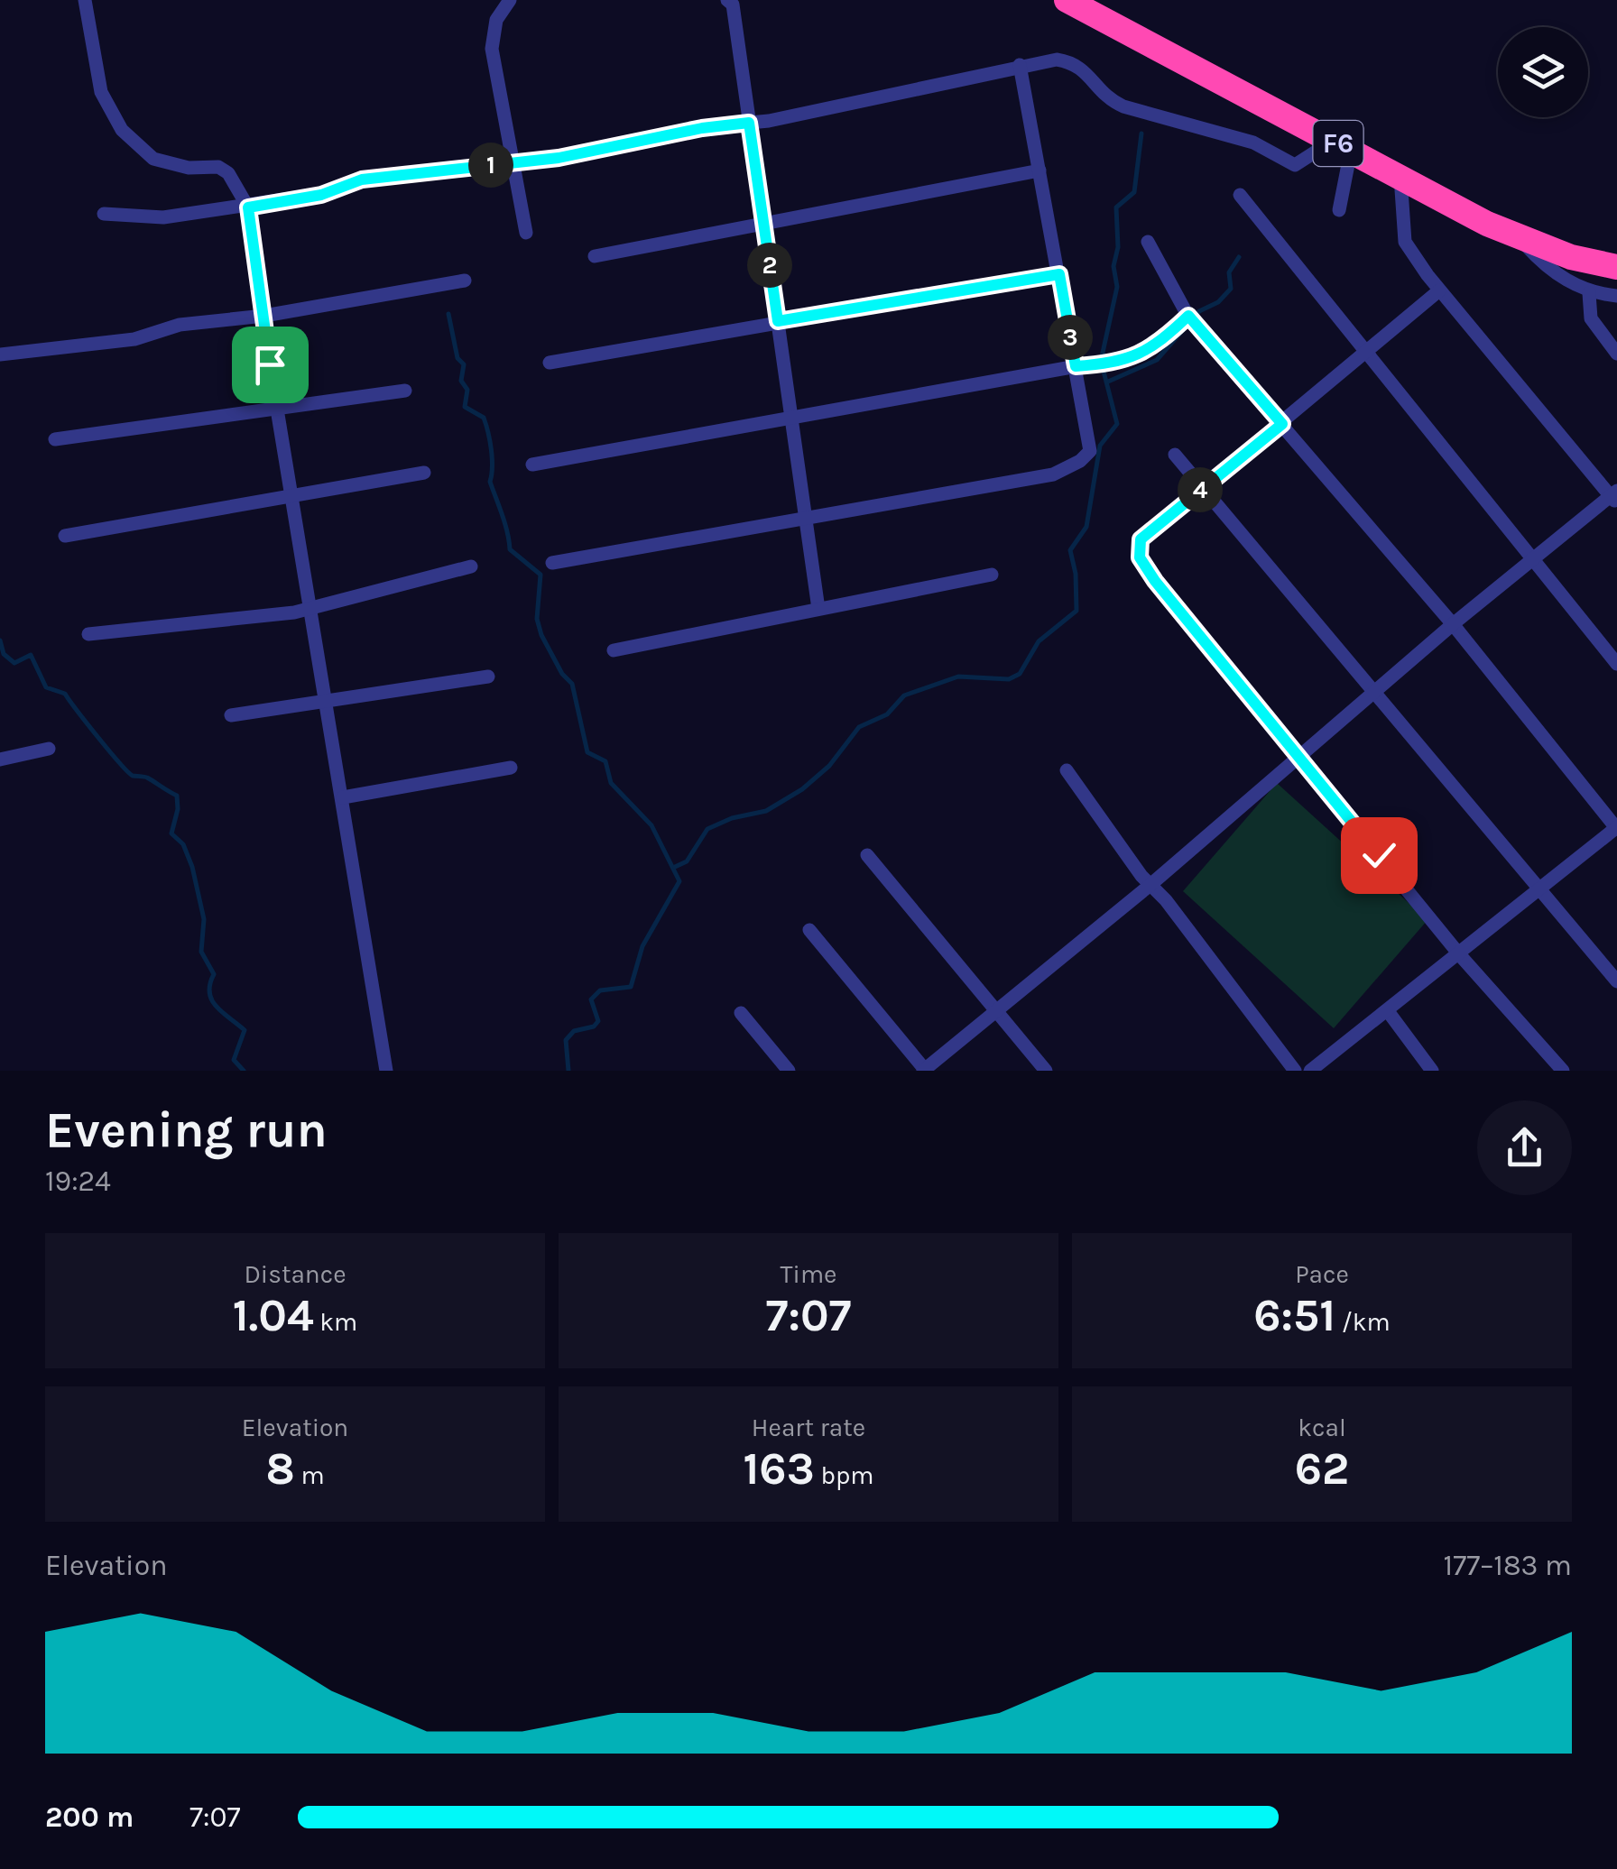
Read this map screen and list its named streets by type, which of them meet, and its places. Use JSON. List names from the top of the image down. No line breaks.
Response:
{"streets":{"highway":["F6"]},"page":{"pins":["1","2","3","4"],"heading":["Evening run","19:24"],"stats":[["Distance","1.04 km"],["Time","7:07"],["Pace","6:51 /km"],["Elevation","8 m"],["Heart rate","163 bpm"],["kcal","62"]],"chart":["Elevation","177–183 m"],"list":[{"name":"200 m","note":"7:07"}]}}
